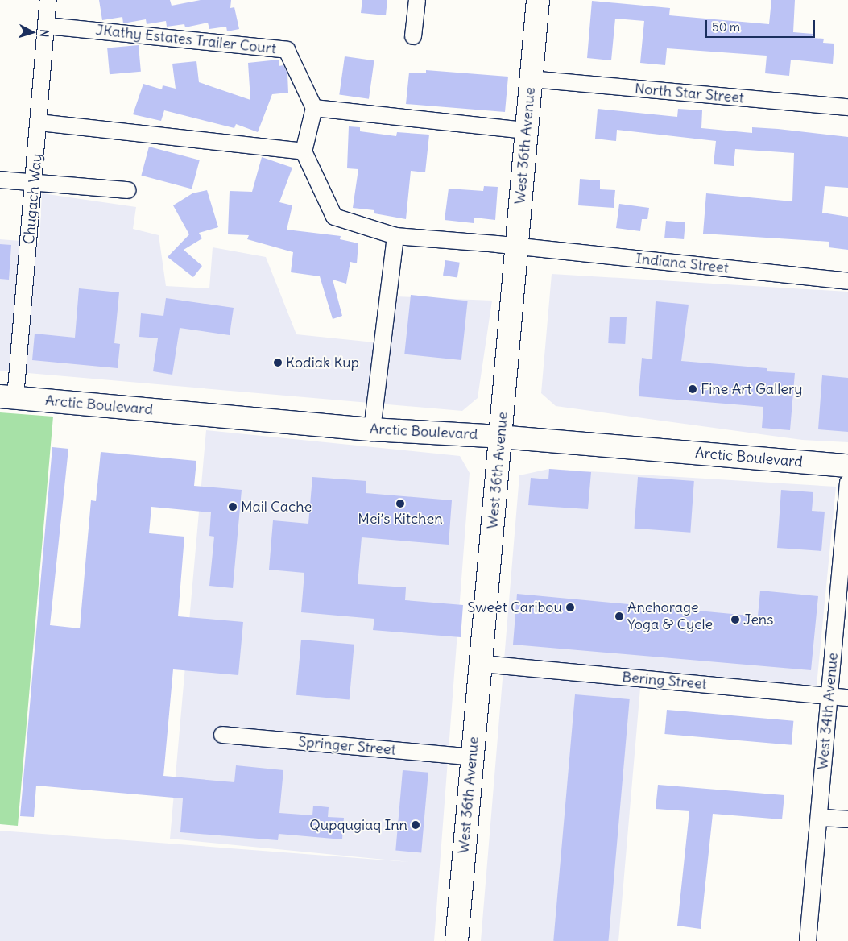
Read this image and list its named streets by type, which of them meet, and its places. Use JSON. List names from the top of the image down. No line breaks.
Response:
{"streets":{"main road":["West 36th Avenue","Arctic Boulevard"],"street":["JKathy Estates Trailer Court","North Star Street","Chugach Way","Indiana Street","Bering Street","West 34th Avenue","Springer Street"]},"crossings":[["JKathy Estates Trailer Court","Chugach Way"],["North Star Street","West 36th Avenue"],["West 36th Avenue","Indiana Street"],["West 36th Avenue","Arctic Boulevard"],["West 36th Avenue","Bering Street"],["West 36th Avenue","Springer Street"],["Chugach Way","Arctic Boulevard"],["Bering Street","West 34th Avenue"]],"places":["Kodiak Kup","Fine Art Gallery","Mei’s Kitchen","Mail Cache","Sweet Caribou","Anchorage Yoga & Cycle","Jens","Qupqugiaq Inn"],"scale_bar":"50 m","north":"right"}
